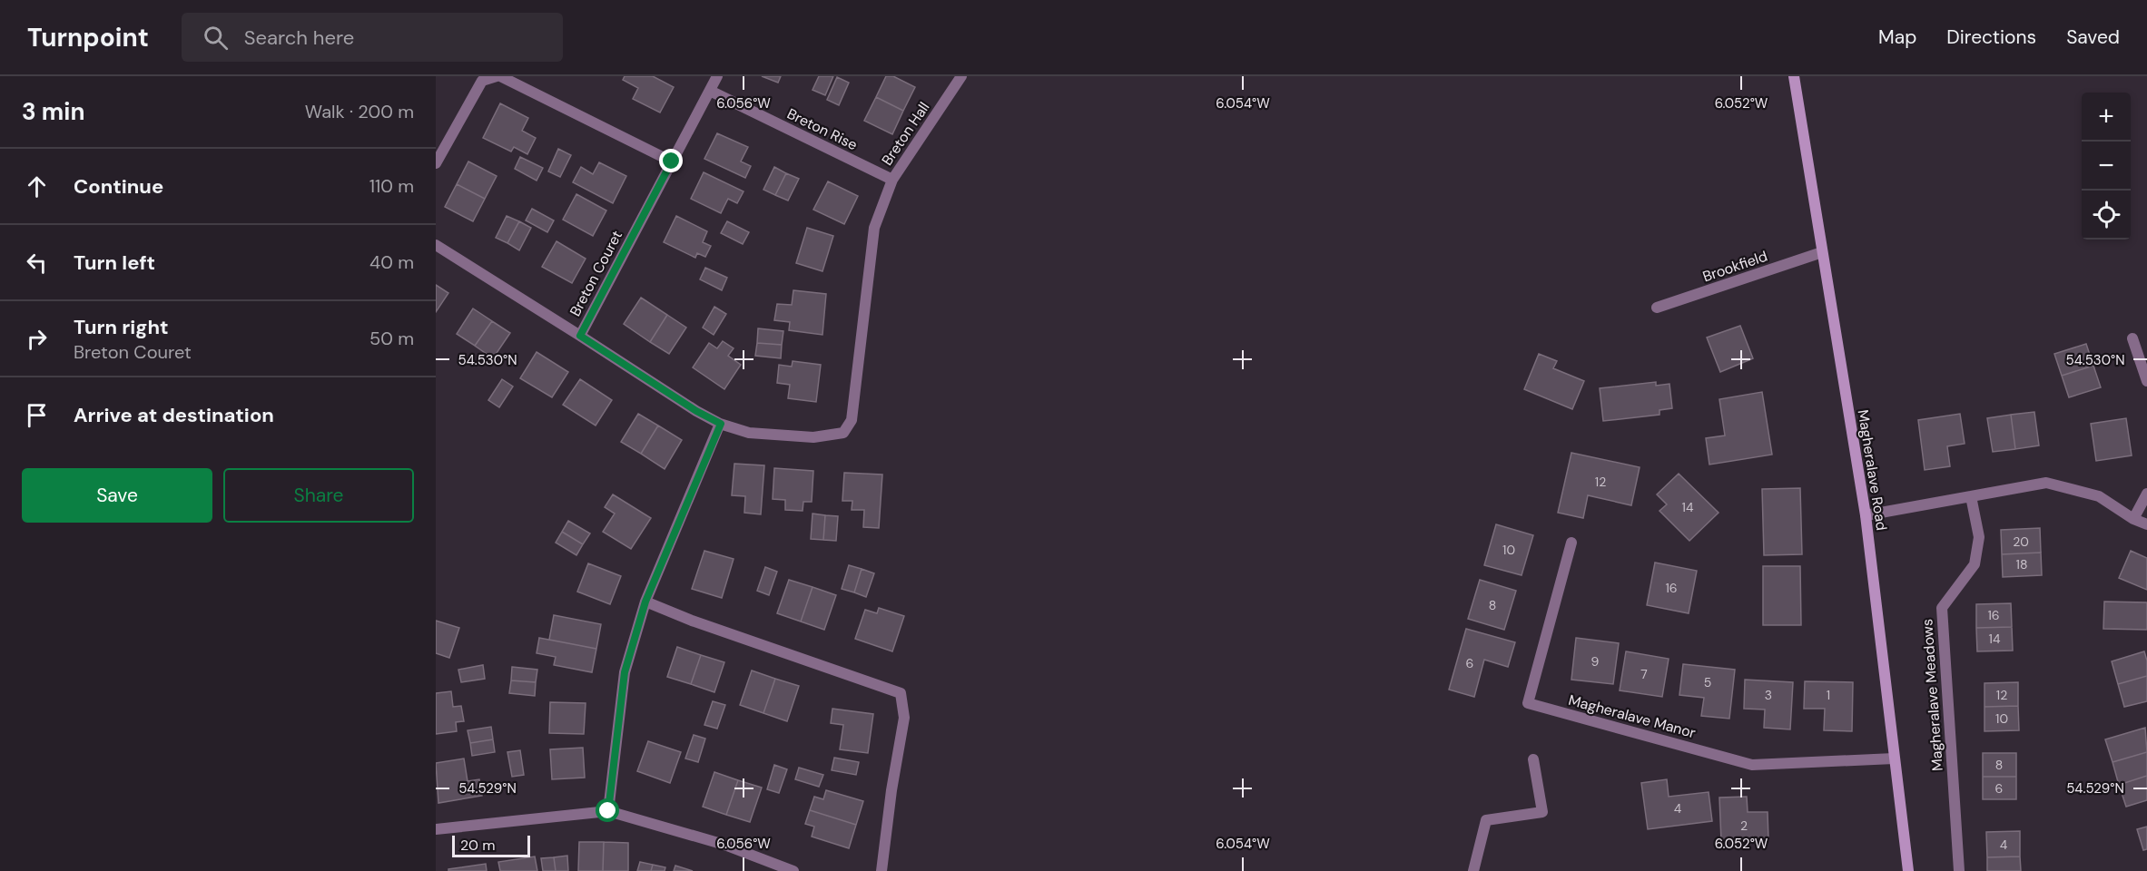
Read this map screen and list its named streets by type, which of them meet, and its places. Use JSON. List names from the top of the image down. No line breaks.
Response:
{"streets":{"street":["Breton Rise","Breton Hall","Brookfield","Breton Couret","Magheralave Road","Magheralave Meadows","Magheralave Manor"]},"crossings":[["Breton Rise","Breton Hall"],["Breton Rise","Breton Couret"],["Breton Hall","Breton Couret"],["Brookfield","Magheralave Road"],["Magheralave Road","Magheralave Manor"]],"house_numbers":["12","14","20","10","18","16","8","16","14","9","6","7","5","3","1","12","10","8","6","4","2","4"],"scale_bar":"20 m","page":{"header":"Turnpoint","search":"Search here","nav":["Map","Directions","Saved"],"heading":["3 min","Walk · 200 m"],"map_buttons":["+","−"],"list":[["Continue","110 m"],["Turn left","40 m"],["Turn right","Breton Couret","50 m"],"Arrive at destination"],"buttons":["Save","Share"],"scale":"20 m"},"coordinates":["6.056°W","6.054°W","6.052°W","54.530°N","54.529°N"]}
